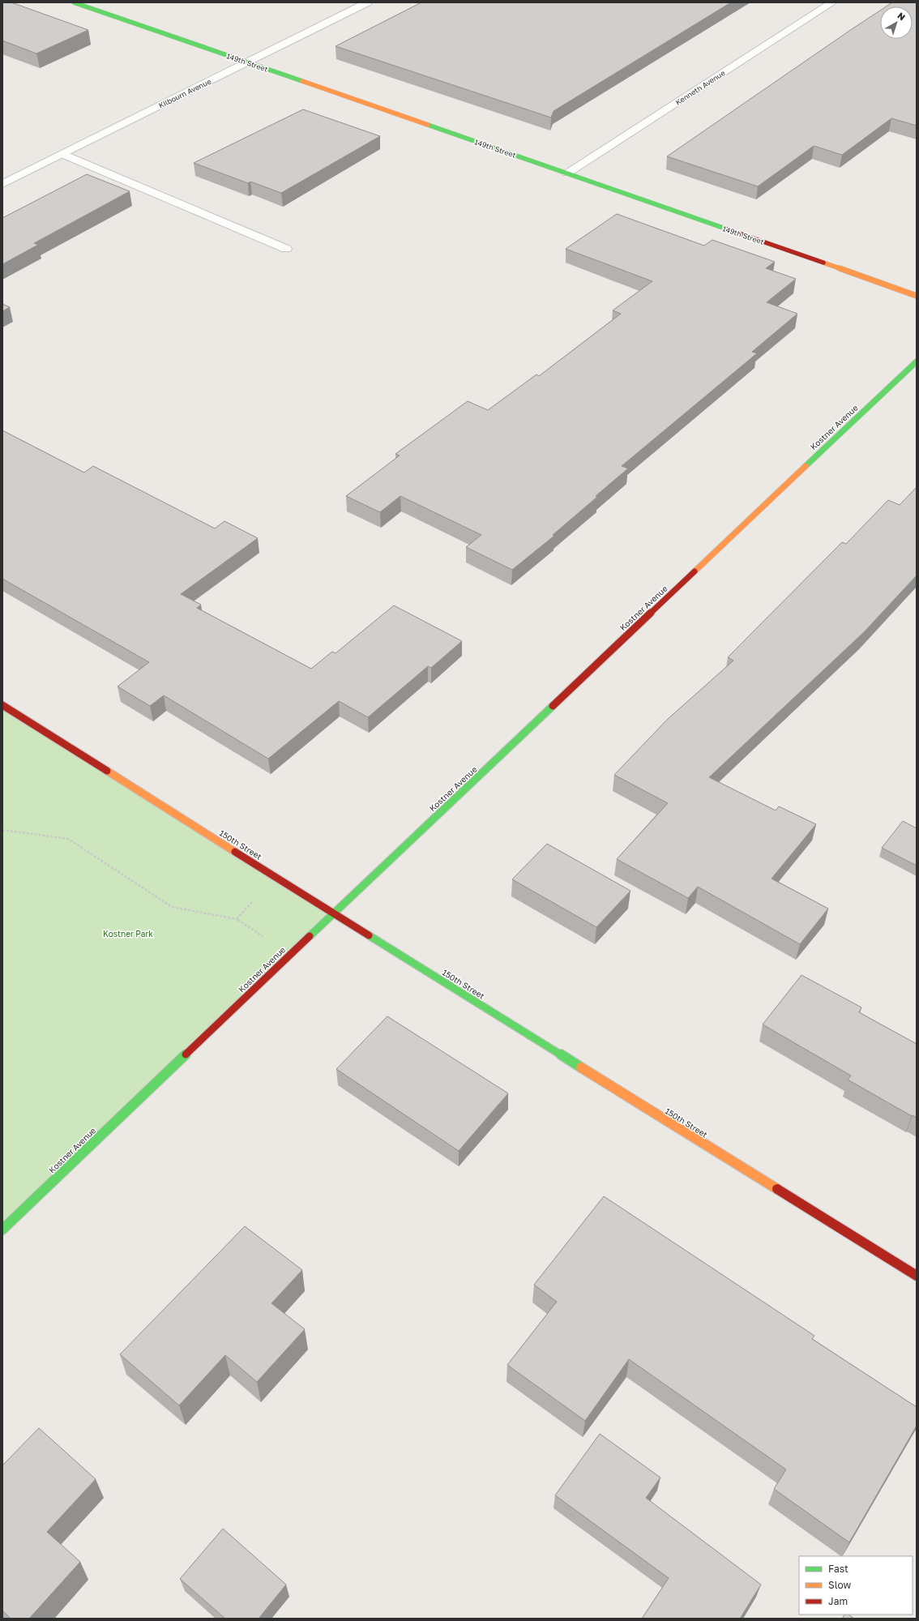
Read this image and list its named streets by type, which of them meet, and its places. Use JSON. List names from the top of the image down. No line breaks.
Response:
{"streets":{"street":["149th Street","Kenneth Avenue","Kilbourn Avenue","Kostner Avenue","150th Street"]},"crossings":[["149th Street","Kenneth Avenue"],["149th Street","Kilbourn Avenue"],["Kostner Avenue","150th Street"]],"parks":["Kostner Park"],"legend":["Fast","Slow","Jam"],"north":"top right"}
